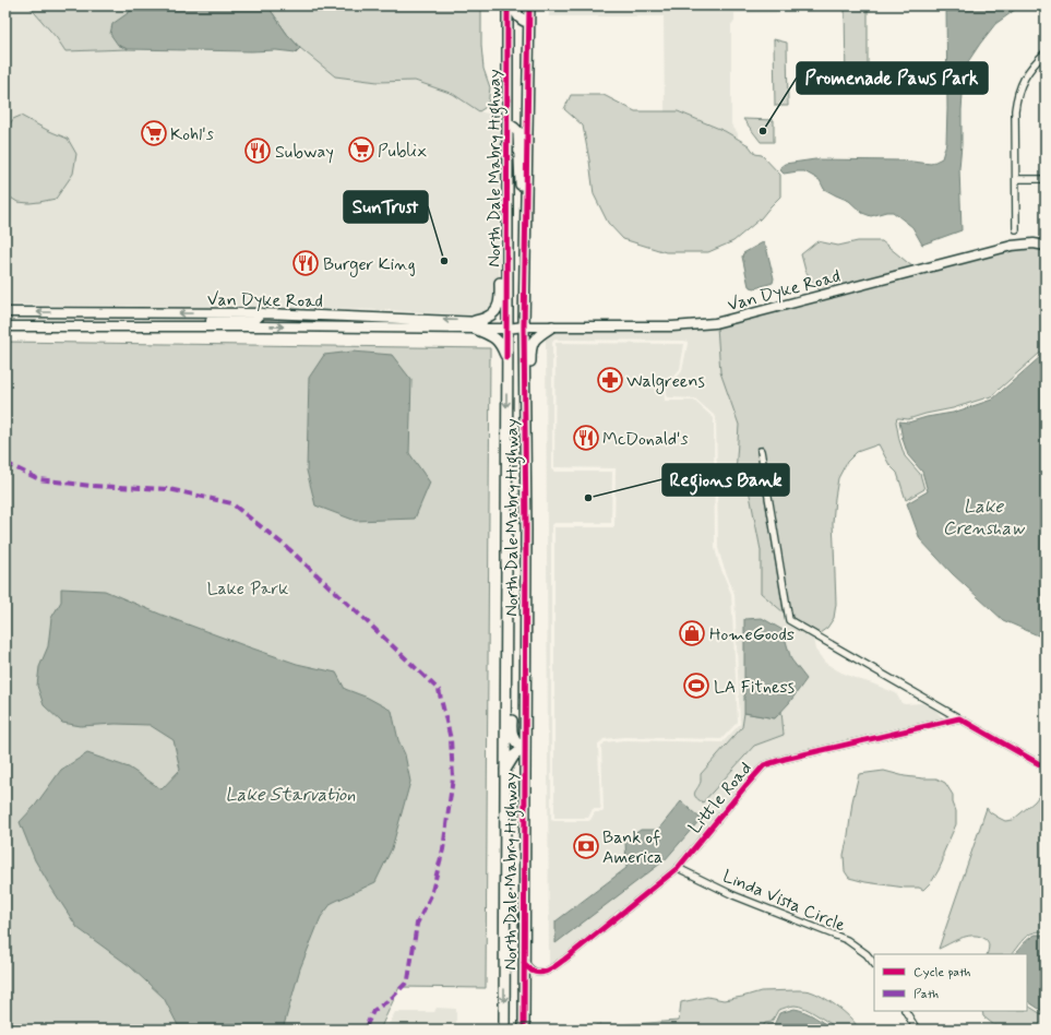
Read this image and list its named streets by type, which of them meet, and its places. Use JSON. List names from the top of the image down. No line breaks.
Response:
{"streets":{"main road":["North Dale Mabry Highway","Van Dyke Road"],"street":["Little Road","Linda Vista Circle"]},"crossings":[["North Dale Mabry Highway","Van Dyke Road"],["North Dale Mabry Highway","Little Road"],["Little Road","Linda Vista Circle"]],"water":["Lake Crenshaw","Lake Starvation"],"parks":["Lake Park"],"places":{"other":["Promenade Paws Park","SunTrust","Regions Bank"],"supermarket":["Kohl's","Publix"],"restaurant":["Subway","Burger King","McDonald's"],"pharmacy":["Walgreens"],"shop":["HomeGoods"],"sports":["LA Fitness"],"bank":["Bank of America"]},"legend":["Cycle path","Path"]}
